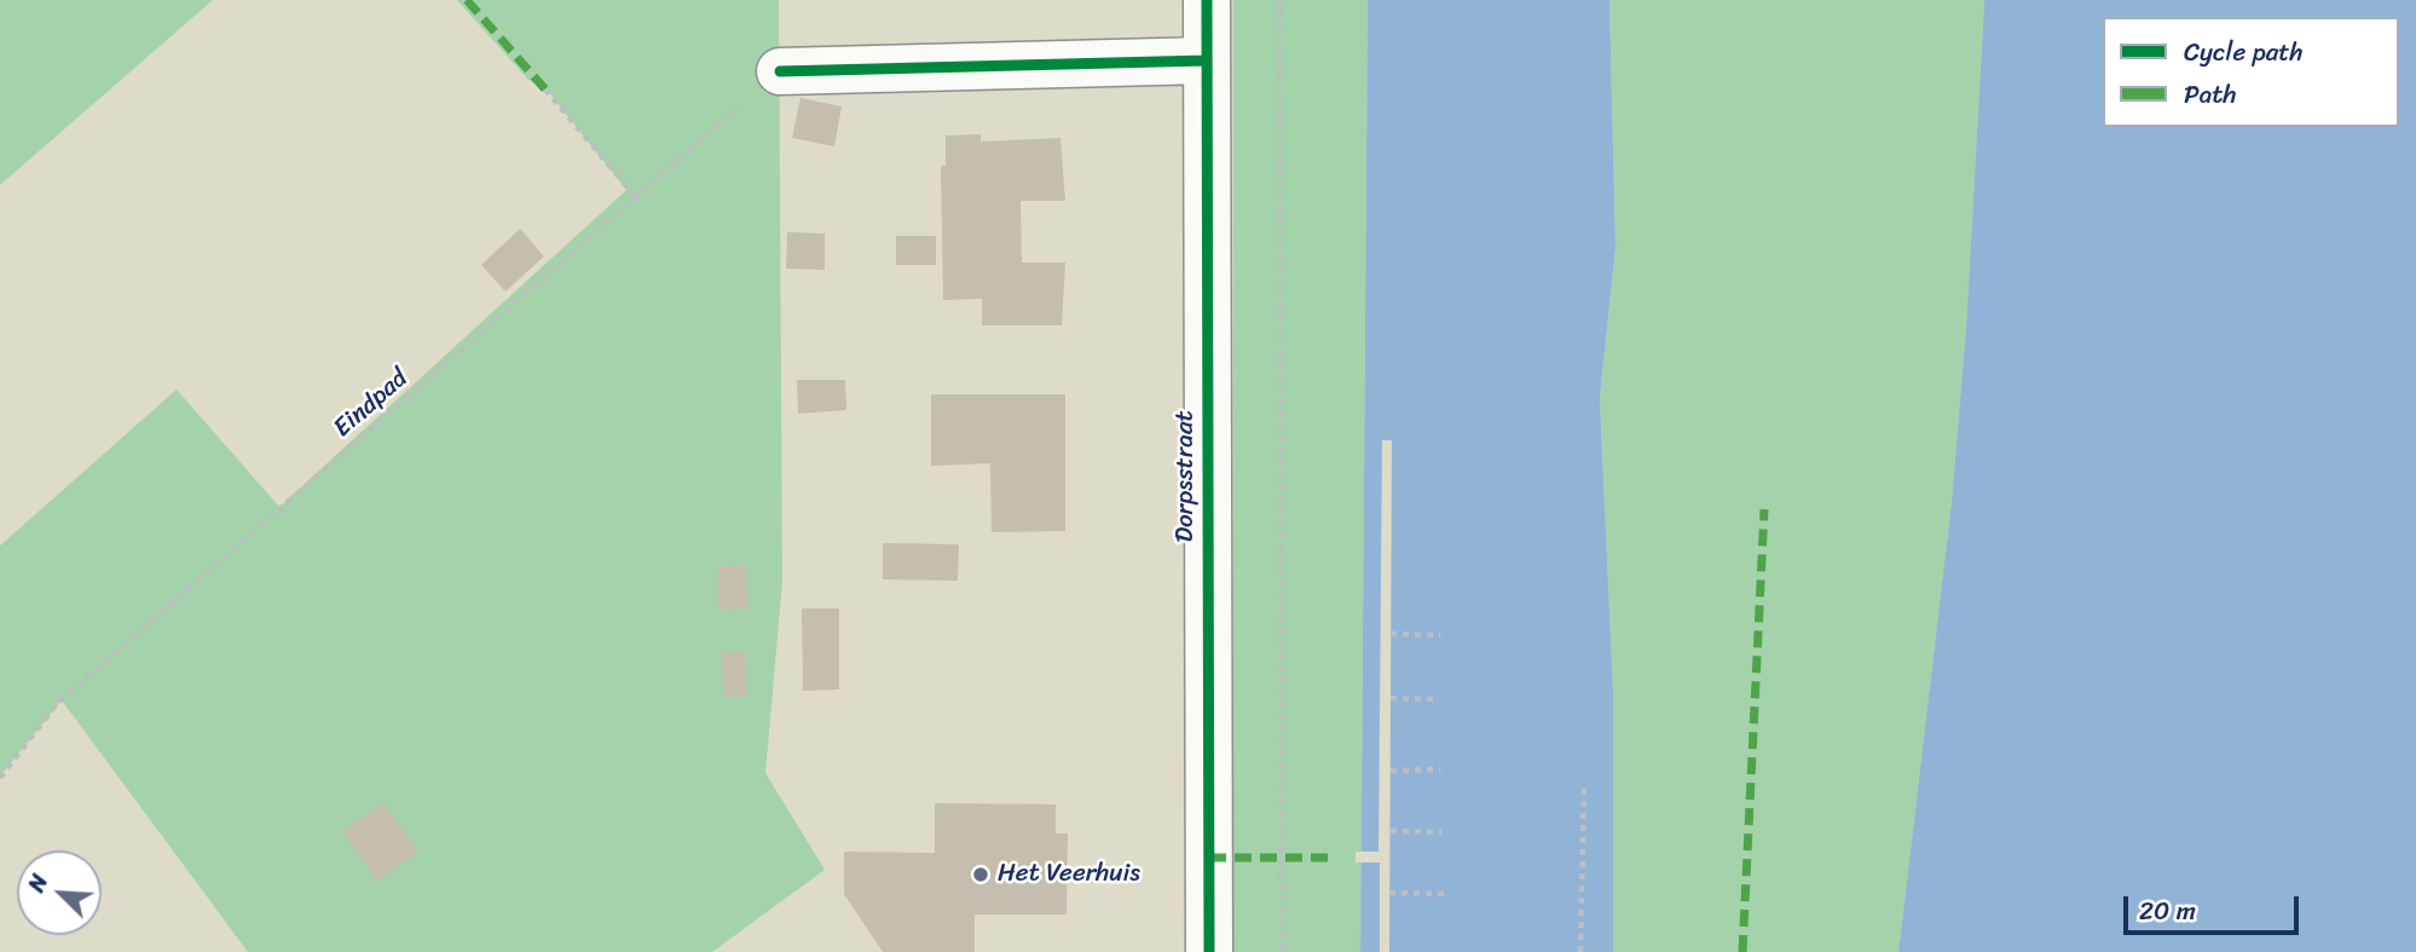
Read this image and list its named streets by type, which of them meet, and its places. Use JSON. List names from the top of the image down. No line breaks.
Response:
{"streets":{"street":["Dorpsstraat"],"path":["Eindpad"]},"places":["Het Veerhuis"],"legend":["Cycle path","Path"],"scale_bar":"20 m","north":"top left"}
